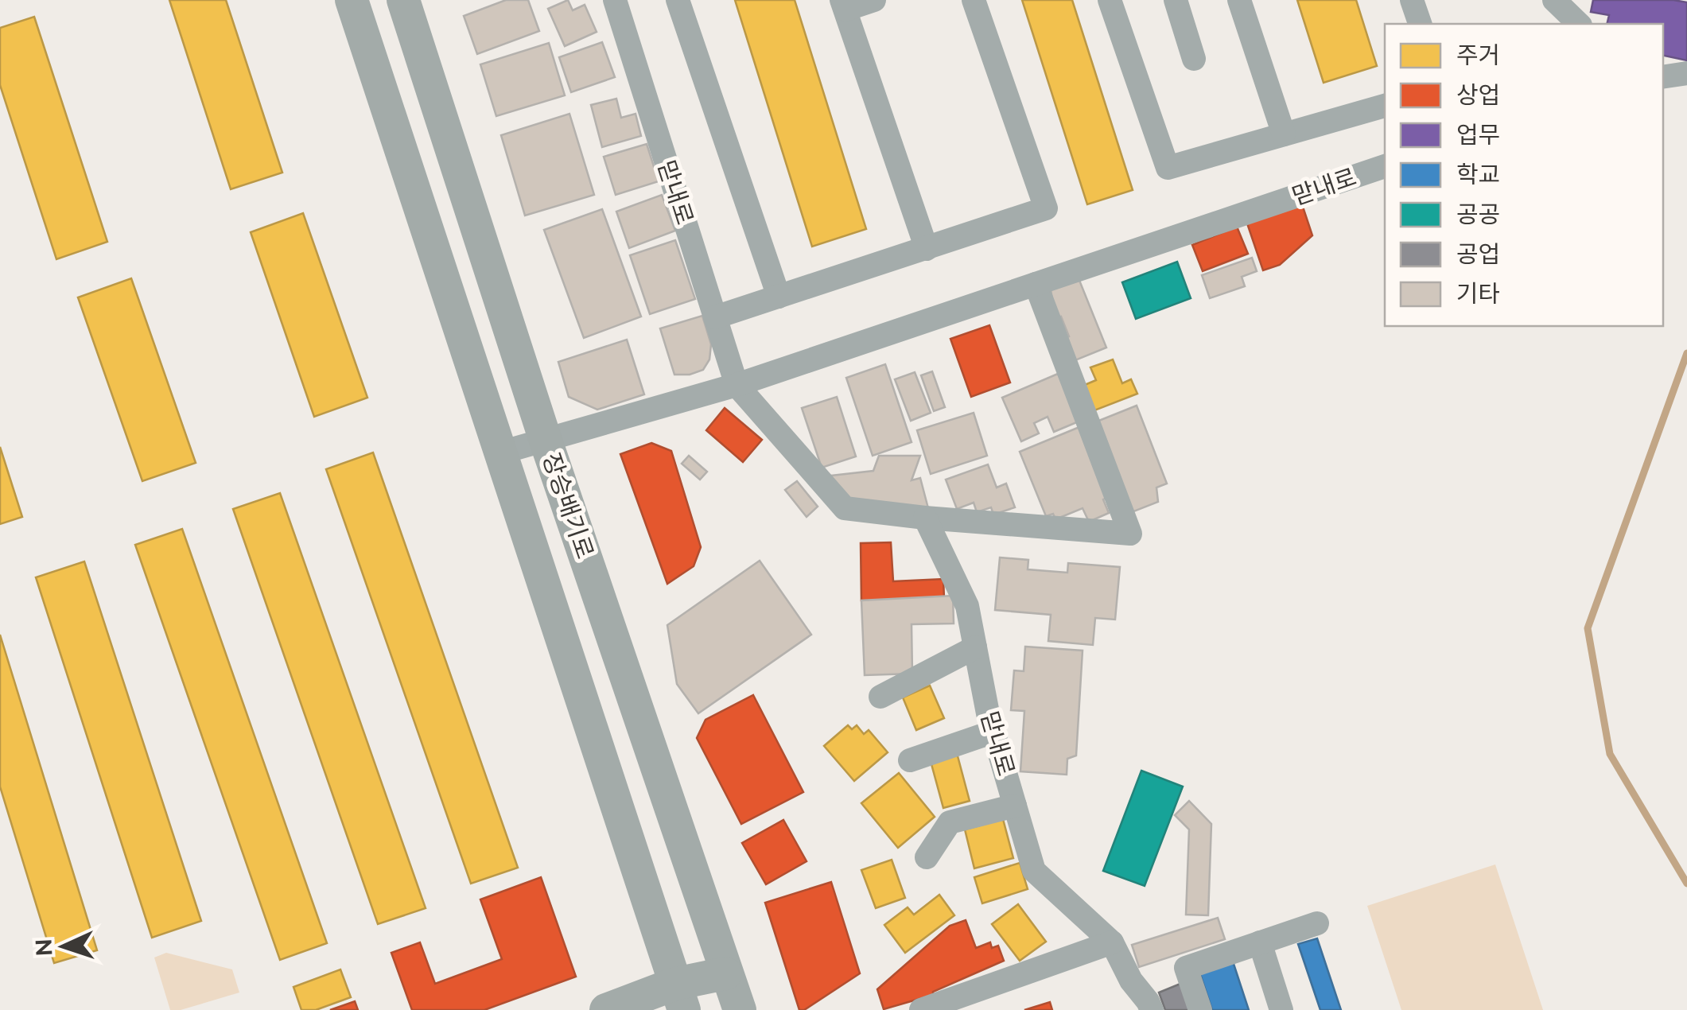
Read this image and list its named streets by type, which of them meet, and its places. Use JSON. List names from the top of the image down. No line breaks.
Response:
{"streets":{"street":["맏내로","장승배기로"]},"crossings":[["맏내로","장승배기로"]],"legend":["주거","상업","업무","학교","공공","공업","기타"],"north":"left"}
